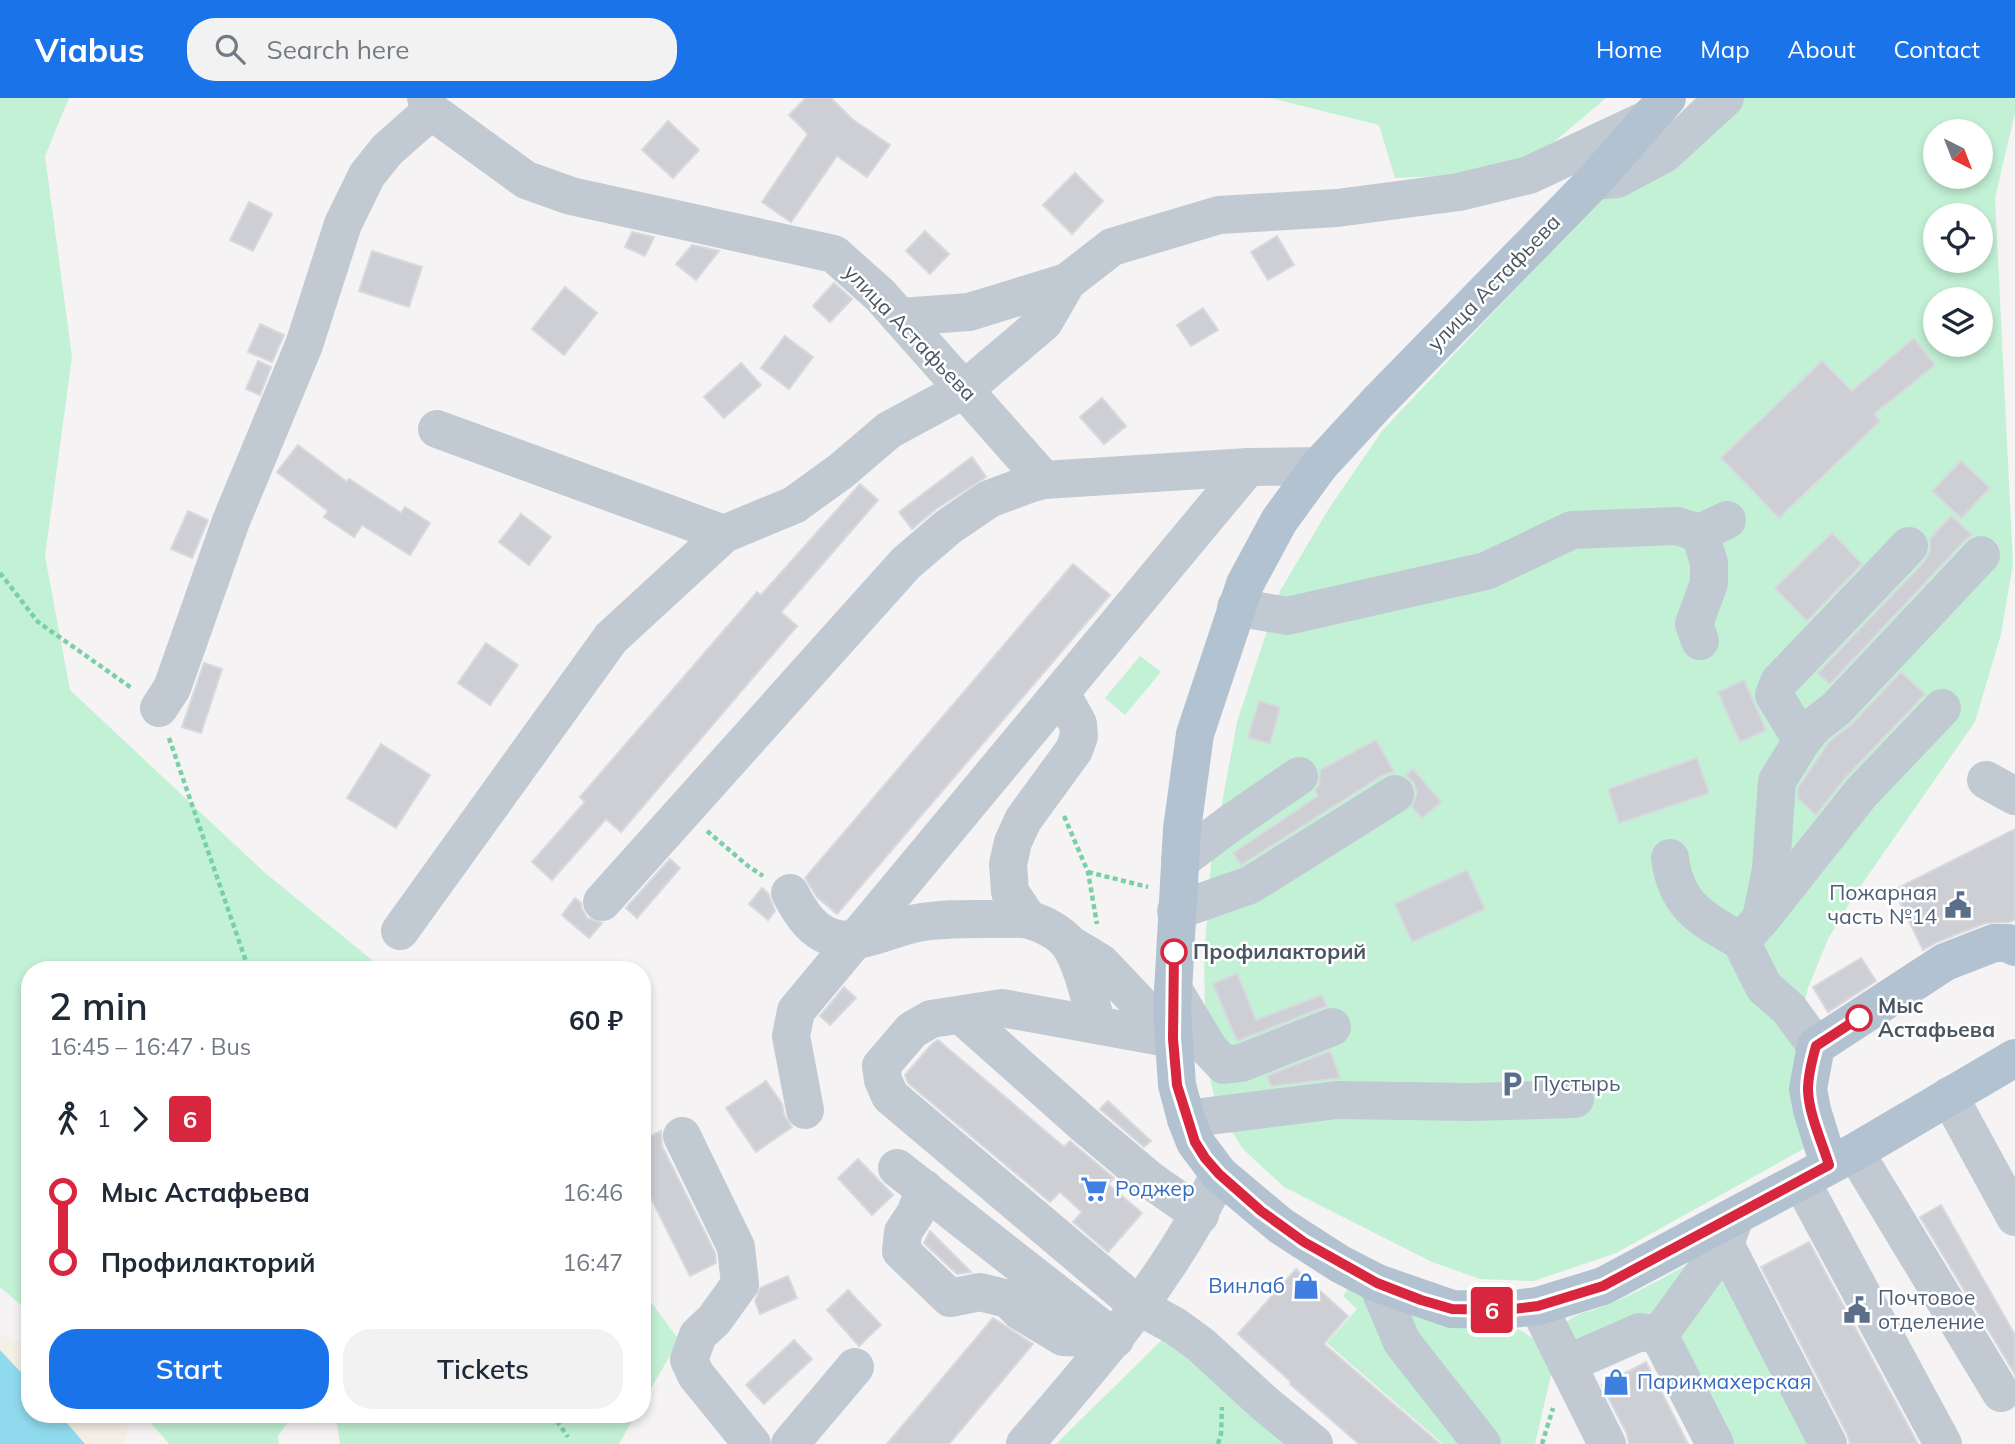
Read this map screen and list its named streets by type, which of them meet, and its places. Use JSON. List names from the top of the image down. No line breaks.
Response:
{"streets":{"main road":["улица Астафьева"]},"places":{"public building":["Пожарная часть №14","Почтовое отделение"],"other":["Профилакторий","Мыс Астафьева"],"parking":["Пустырь"],"supermarket":["Роджер"],"shop":["Винлаб","Парикмахерская"]},"lines":["bus line 6"],"north":"bottom right","page":{"header":"Viabus","search":"Search here","nav":["Home","Map","About","Contact"],"on_map":"6","heading":["2 min","16:45 – 16:47 · Bus","60 ₽"],"legs":["1","6"],"list":[{"name":"Мыс Астафьева","value":"16:46"},{"name":"Профилакторий","value":"16:47"}],"buttons":["Start","Tickets"]}}
